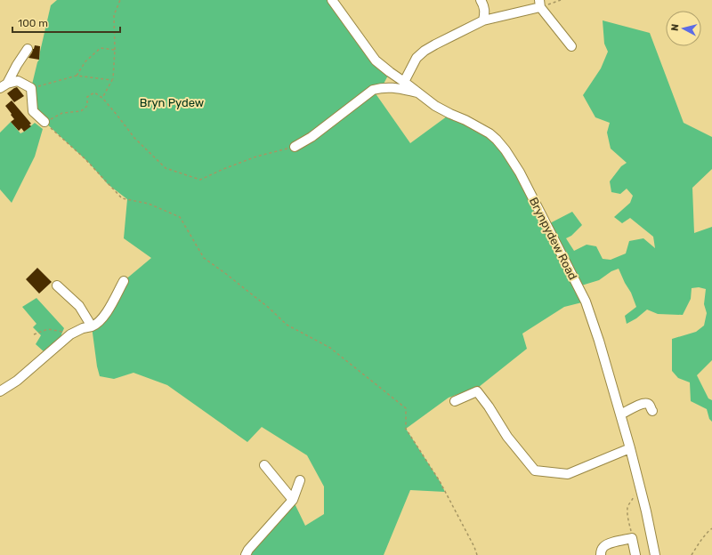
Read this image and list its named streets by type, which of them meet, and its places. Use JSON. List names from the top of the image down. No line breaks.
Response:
{"streets":{"street":["Brynpydew Road"]},"parks":["Bryn Pydew"],"scale_bar":"100 m","north":"left"}
